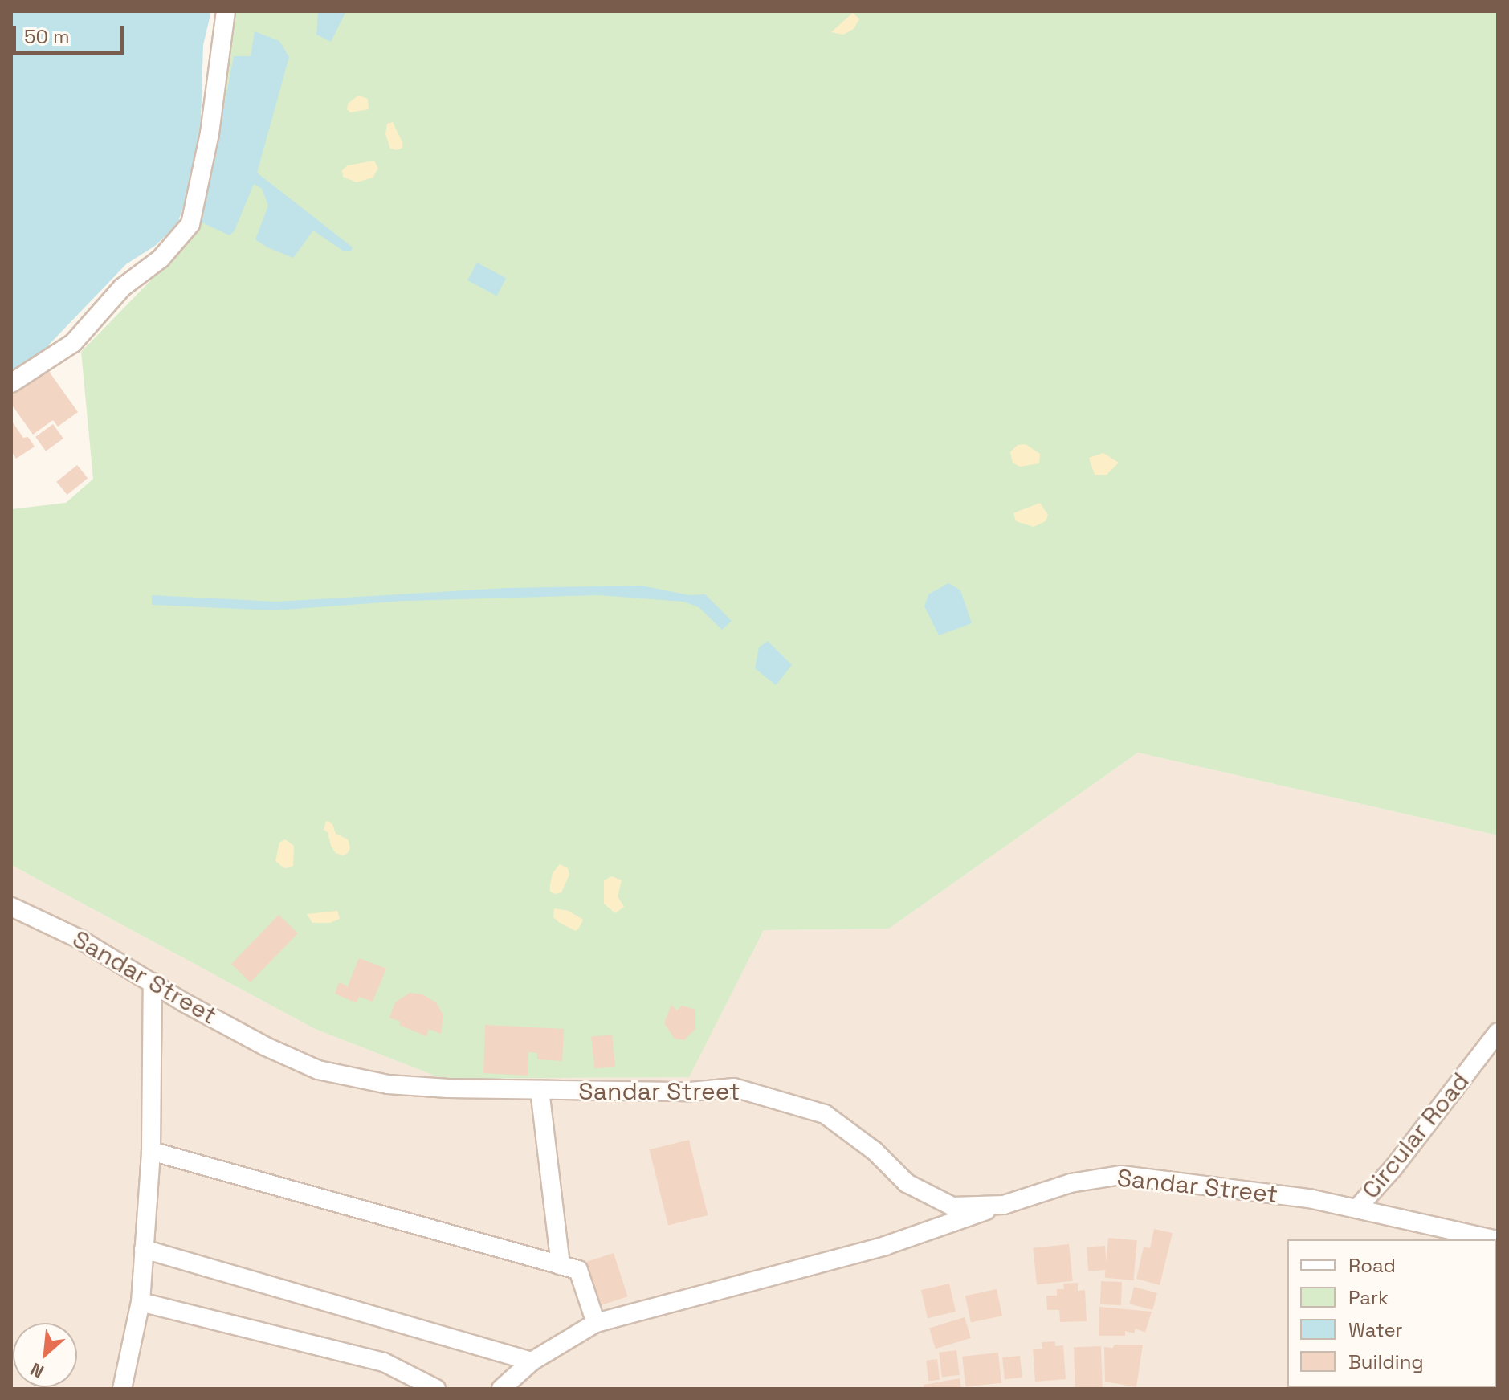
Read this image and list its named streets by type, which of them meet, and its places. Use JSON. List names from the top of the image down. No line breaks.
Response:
{"streets":{"street":["Sandar Street","Circular Road"]},"crossings":[["Sandar Street","Circular Road"]],"legend":["Road","Park","Water","Building"],"scale_bar":"50 m","north":"bottom left"}
